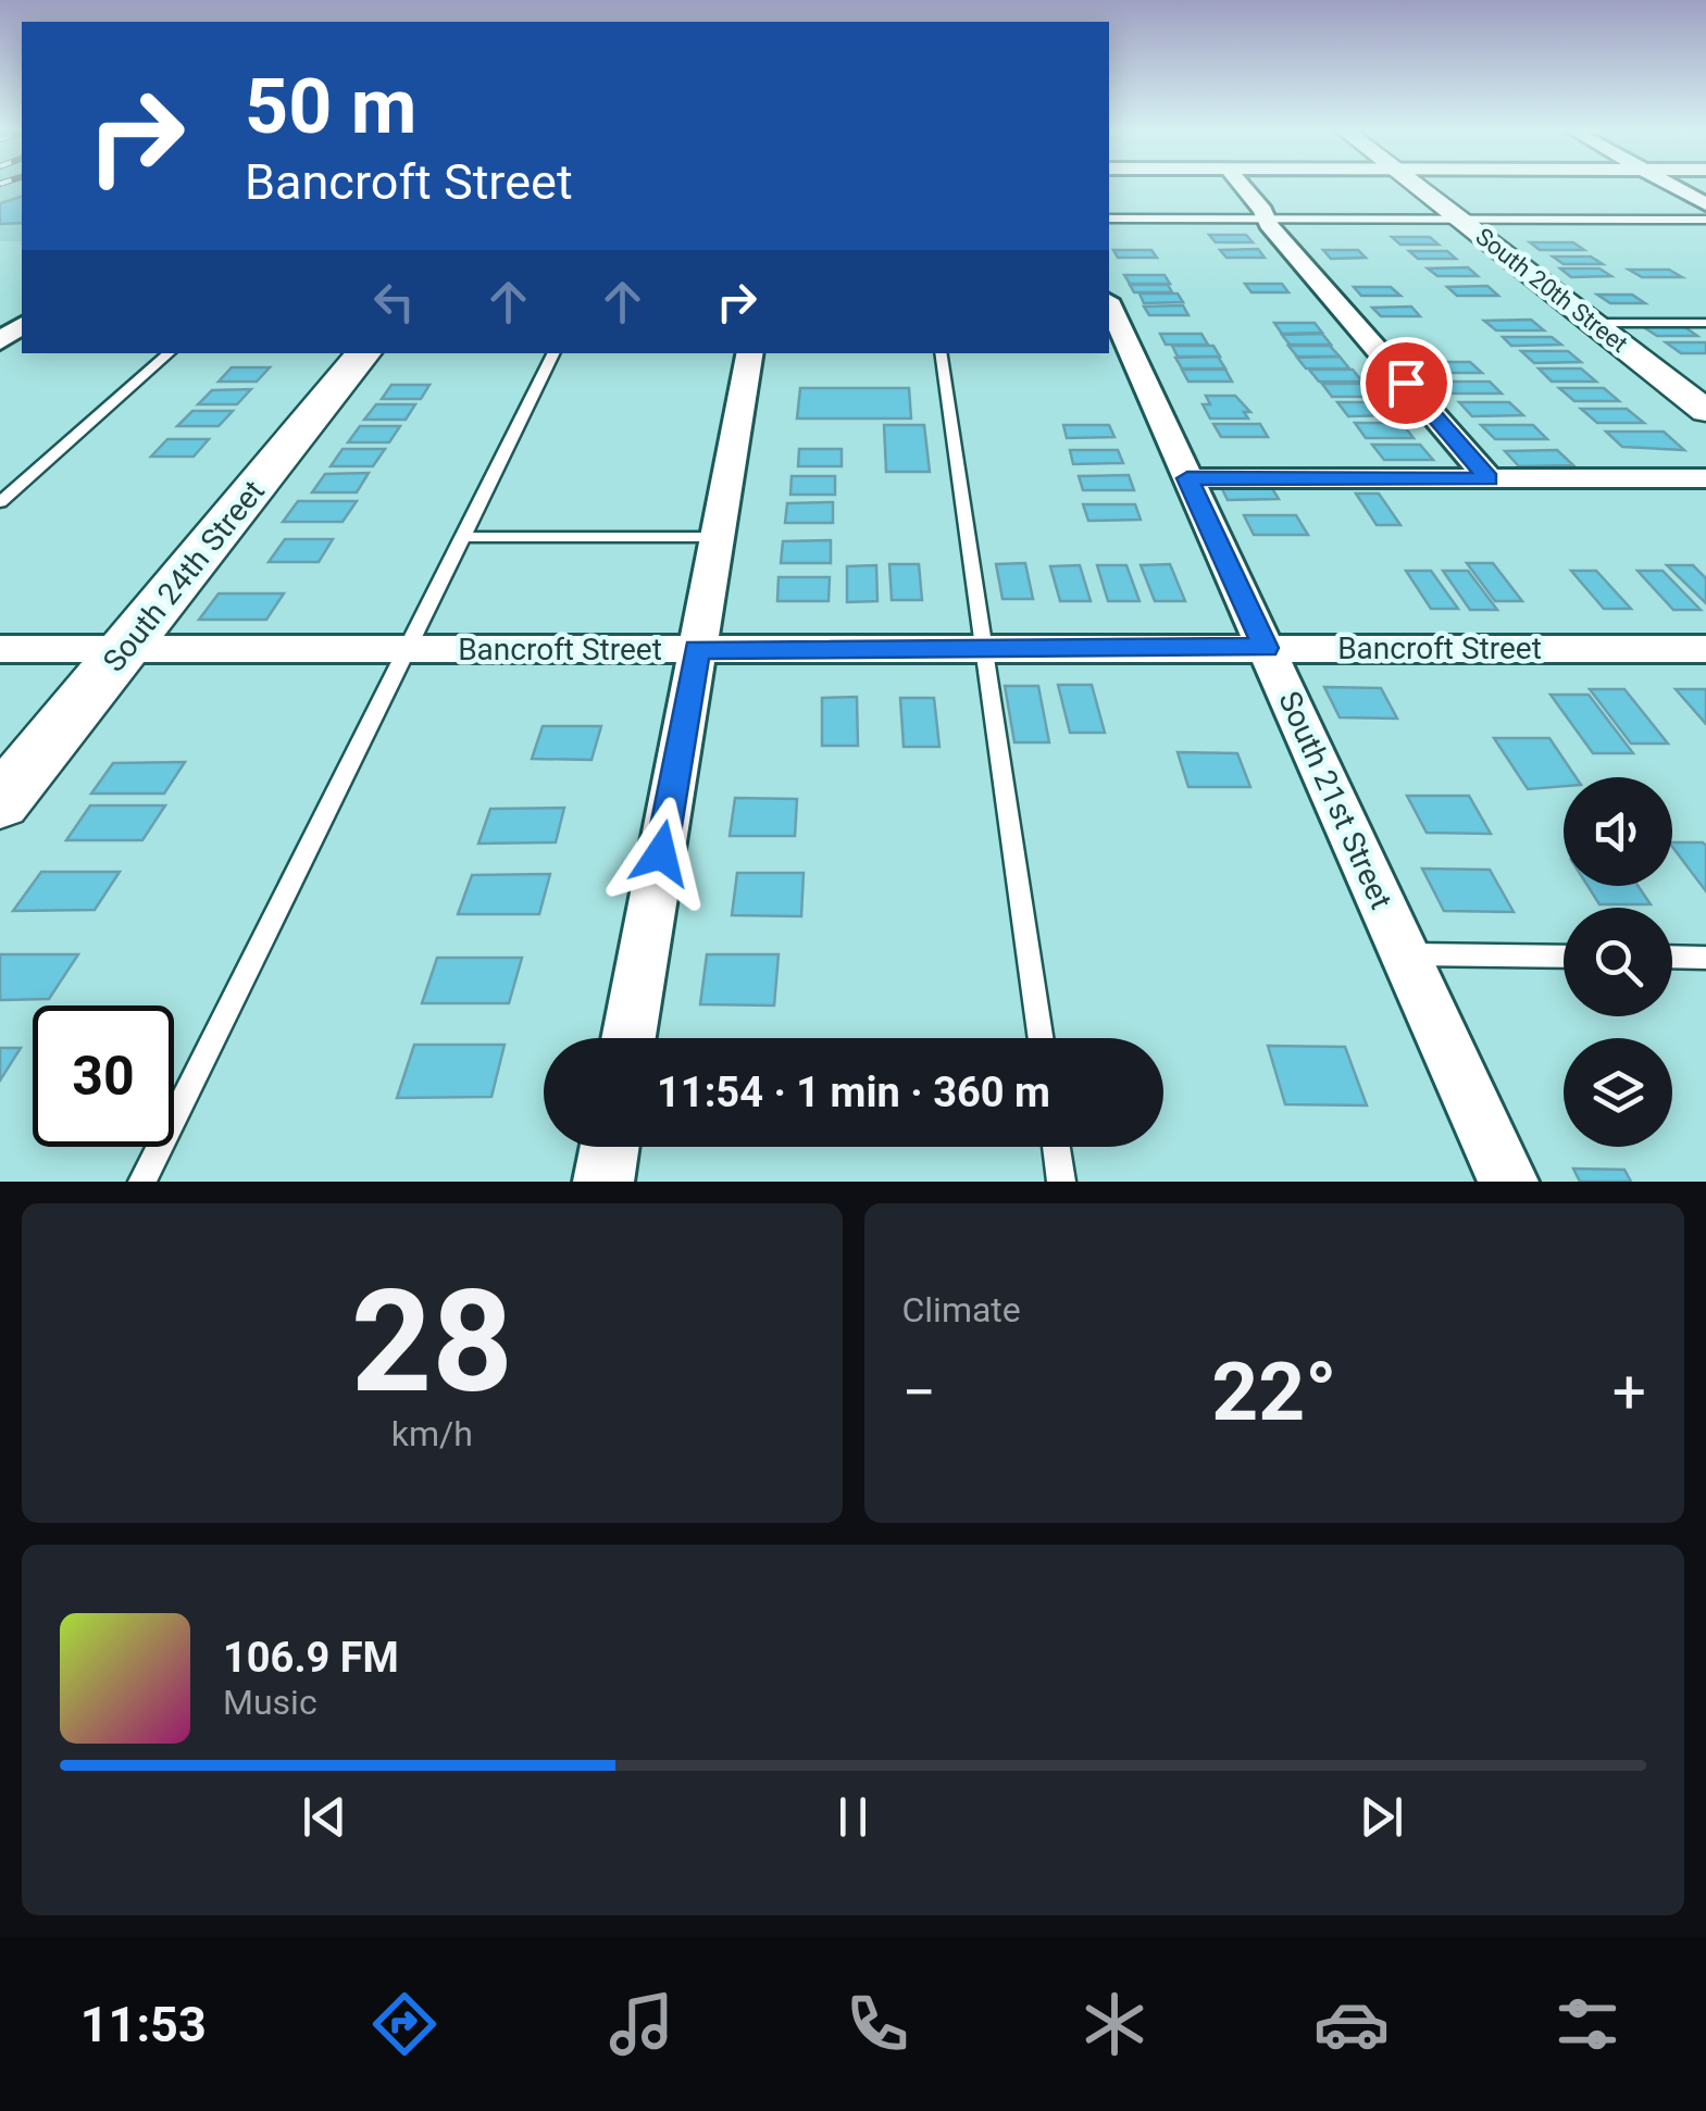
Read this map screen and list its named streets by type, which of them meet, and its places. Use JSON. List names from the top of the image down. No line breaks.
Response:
{"streets":{"main road":["South 24th Street"],"street":["South 20th Street","Bancroft Street","South 21st Street"]},"crossings":[["South 24th Street","Bancroft Street"],["Bancroft Street","South 21st Street"]],"page":{"turn":["50 m","Bancroft Street"],"limit":"30","trip":"11:54 · 1 min · 360 m","tile":[["28","km/h"],"Climate"],"heat":["−","22°","+"],"song":["106.9 FM","Music"],"tabs":"11:53"}}
